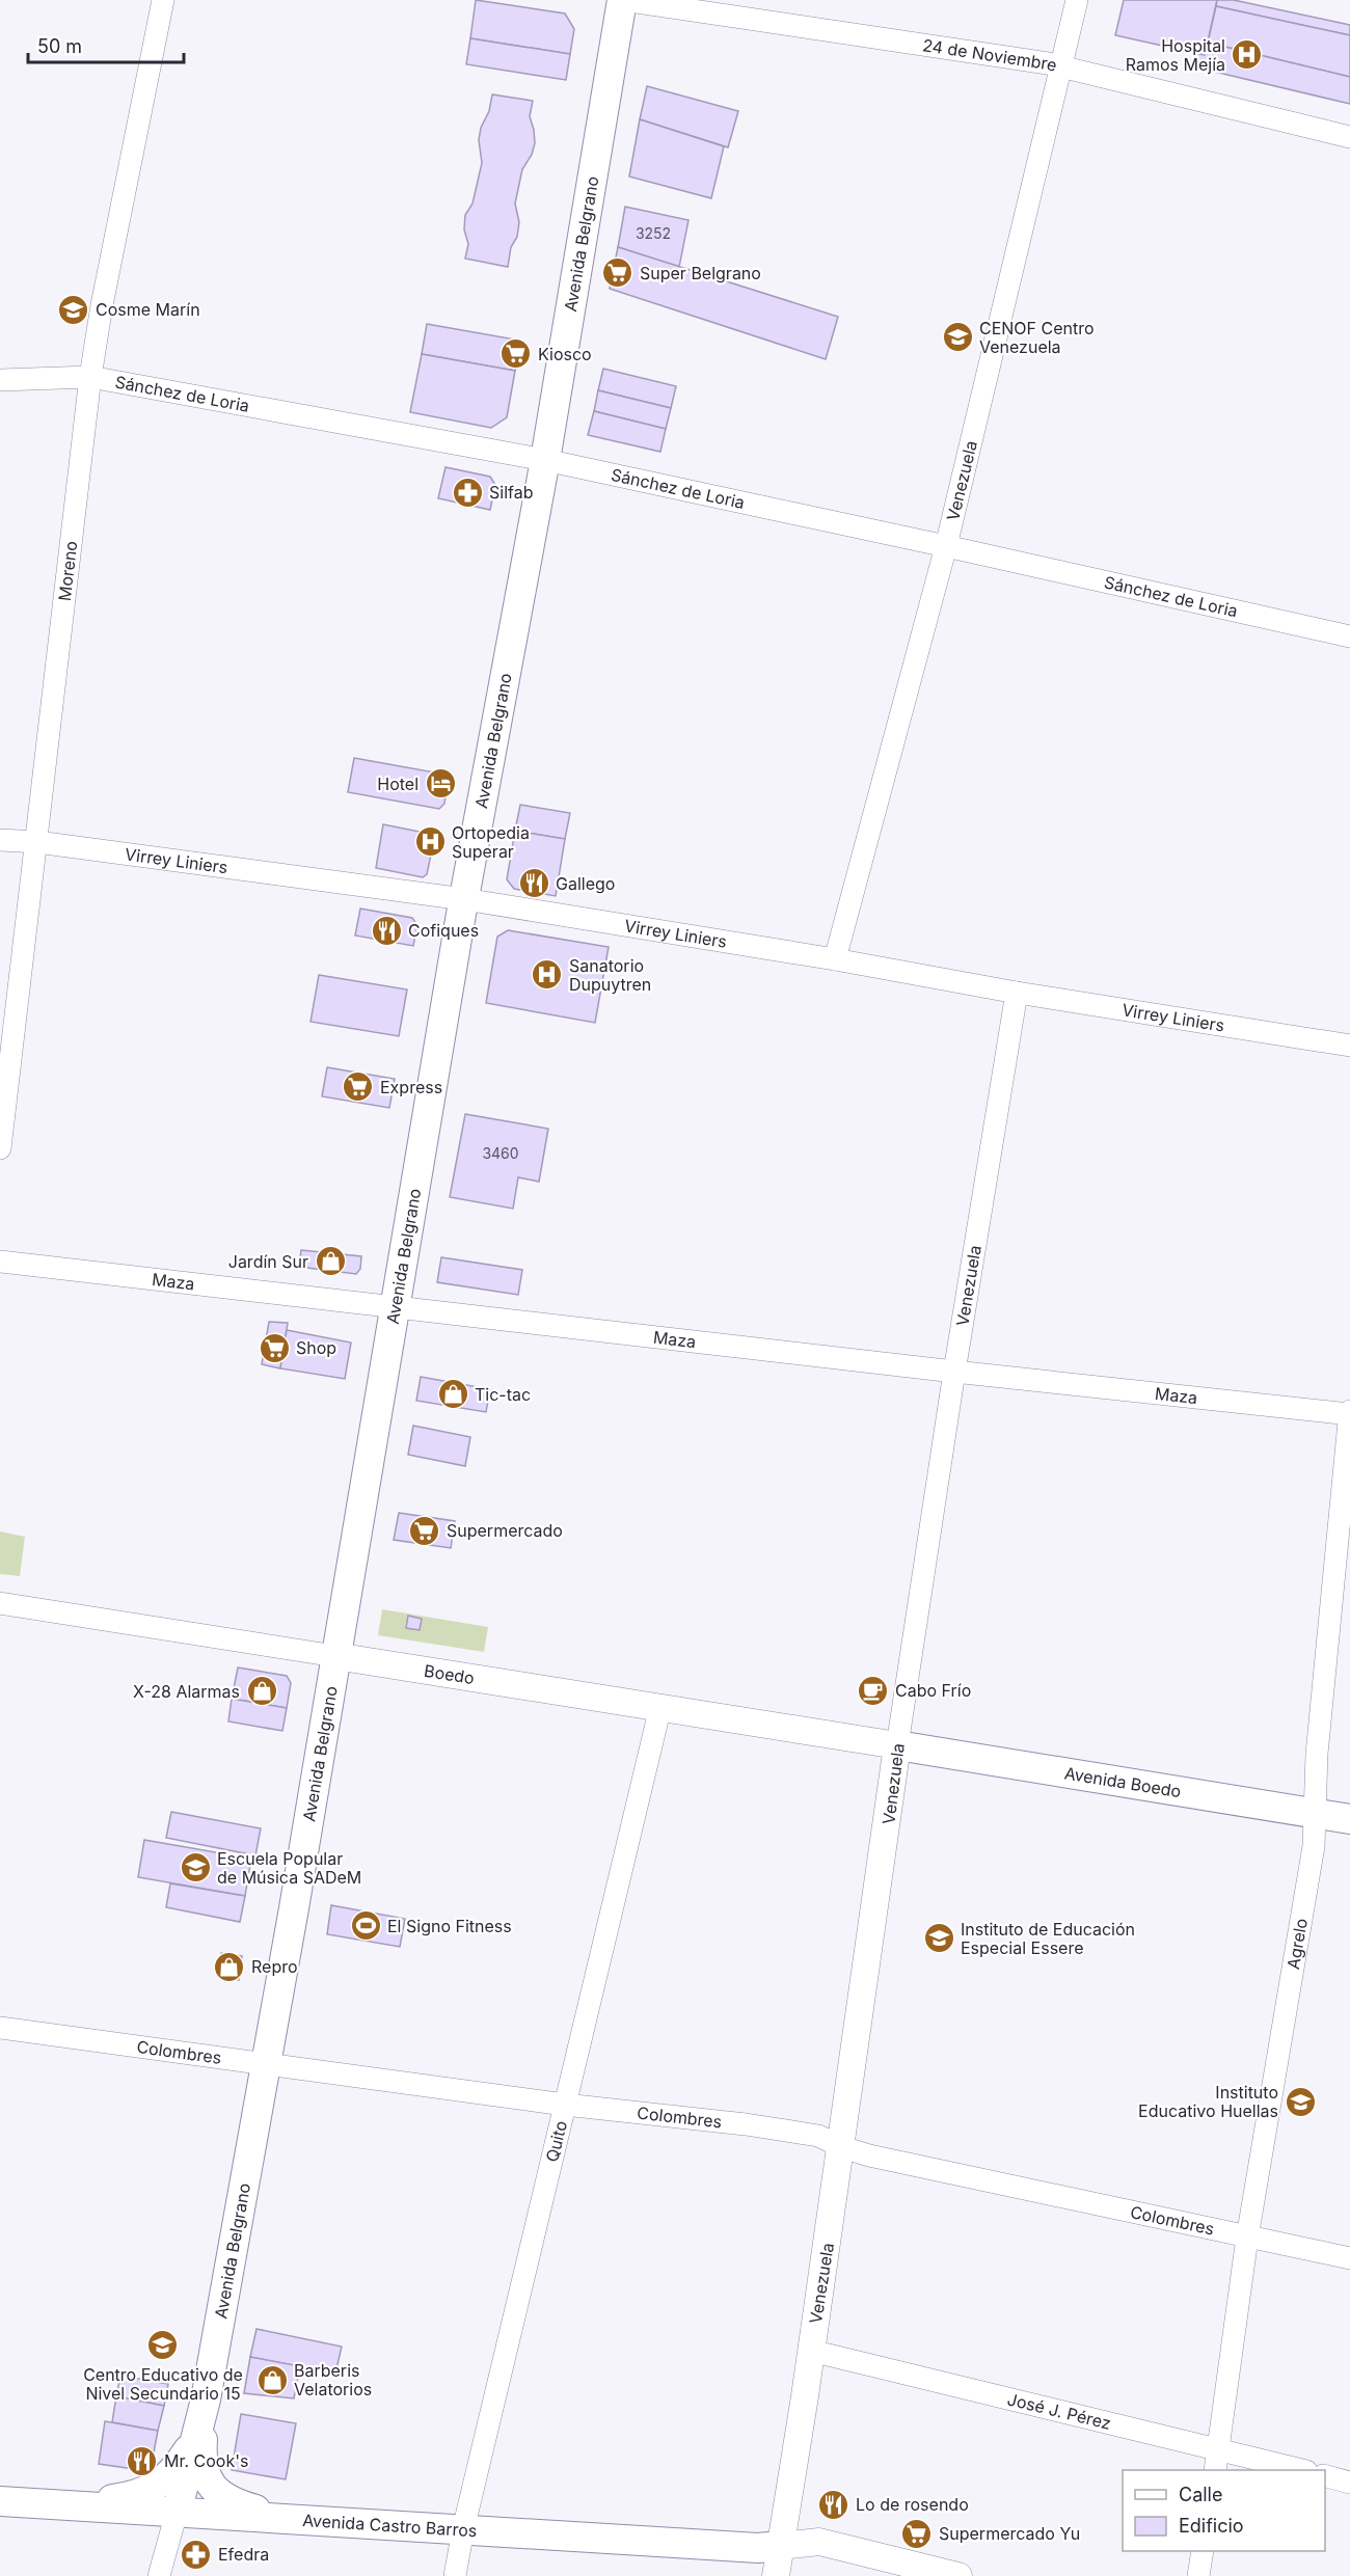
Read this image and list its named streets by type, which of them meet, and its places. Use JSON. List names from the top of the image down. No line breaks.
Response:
{"streets":{"main road":["Avenida Belgrano","Avenida Boedo","Avenida Castro Barros"],"street":["24 de Noviembre","Sánchez de Loria","Venezuela","Moreno","Virrey Liniers","Maza","Boedo","Agrelo","Colombres","Quito","José J. Pérez"]},"crossings":[["24 de Noviembre","Avenida Belgrano"],["24 de Noviembre","Venezuela"],["Avenida Belgrano","Sánchez de Loria"],["Avenida Belgrano","Virrey Liniers"],["Avenida Belgrano","Maza"],["Avenida Belgrano","Boedo"],["Avenida Belgrano","Colombres"],["Avenida Belgrano","Avenida Castro Barros"],["Sánchez de Loria","Venezuela"],["Sánchez de Loria","Moreno"],["Venezuela","Virrey Liniers"],["Venezuela","Maza"],["Venezuela","Boedo"],["Venezuela","Avenida Boedo"],["Venezuela","Colombres"],["Venezuela","José J. Pérez"],["Venezuela","Avenida Castro Barros"],["Moreno","Virrey Liniers"],["Maza","Agrelo"],["Boedo","Avenida Boedo"],["Boedo","Quito"],["Avenida Boedo","Agrelo"],["Agrelo","Colombres"],["Agrelo","José J. Pérez"],["Colombres","Quito"],["Quito","Avenida Castro Barros"]],"places":{"hospital":["Hospital Ramos Mejía","Ortopedia Superar","Sanatorio Dupuytren"],"supermarket":["Super Belgrano","Kiosco","Express","Shop","Supermercado","Supermercado Yu"],"school or university":["Cosme Marín","CENOF Centro Venezuela","Escuela Popular de Música SADeM","Instituto de Educación Especial Essere","Instituto Educativo Huellas","Centro Educativo de Nivel Secundario 15"],"pharmacy":["Silfab","Efedra"],"hotel":["Hotel"],"restaurant":["Gallego","Cofiques","Mr. Cook's","Lo de rosendo"],"shop":["Jardín Sur","Tic-tac","X-28 Alarmas","Repro","Barberis Velatorios"],"cafe":["Cabo Frío"],"sports":["El Signo Fitness"]},"house_numbers":["3252","3460"],"legend":["Calle","Edificio"],"scale_bar":"50 m"}
